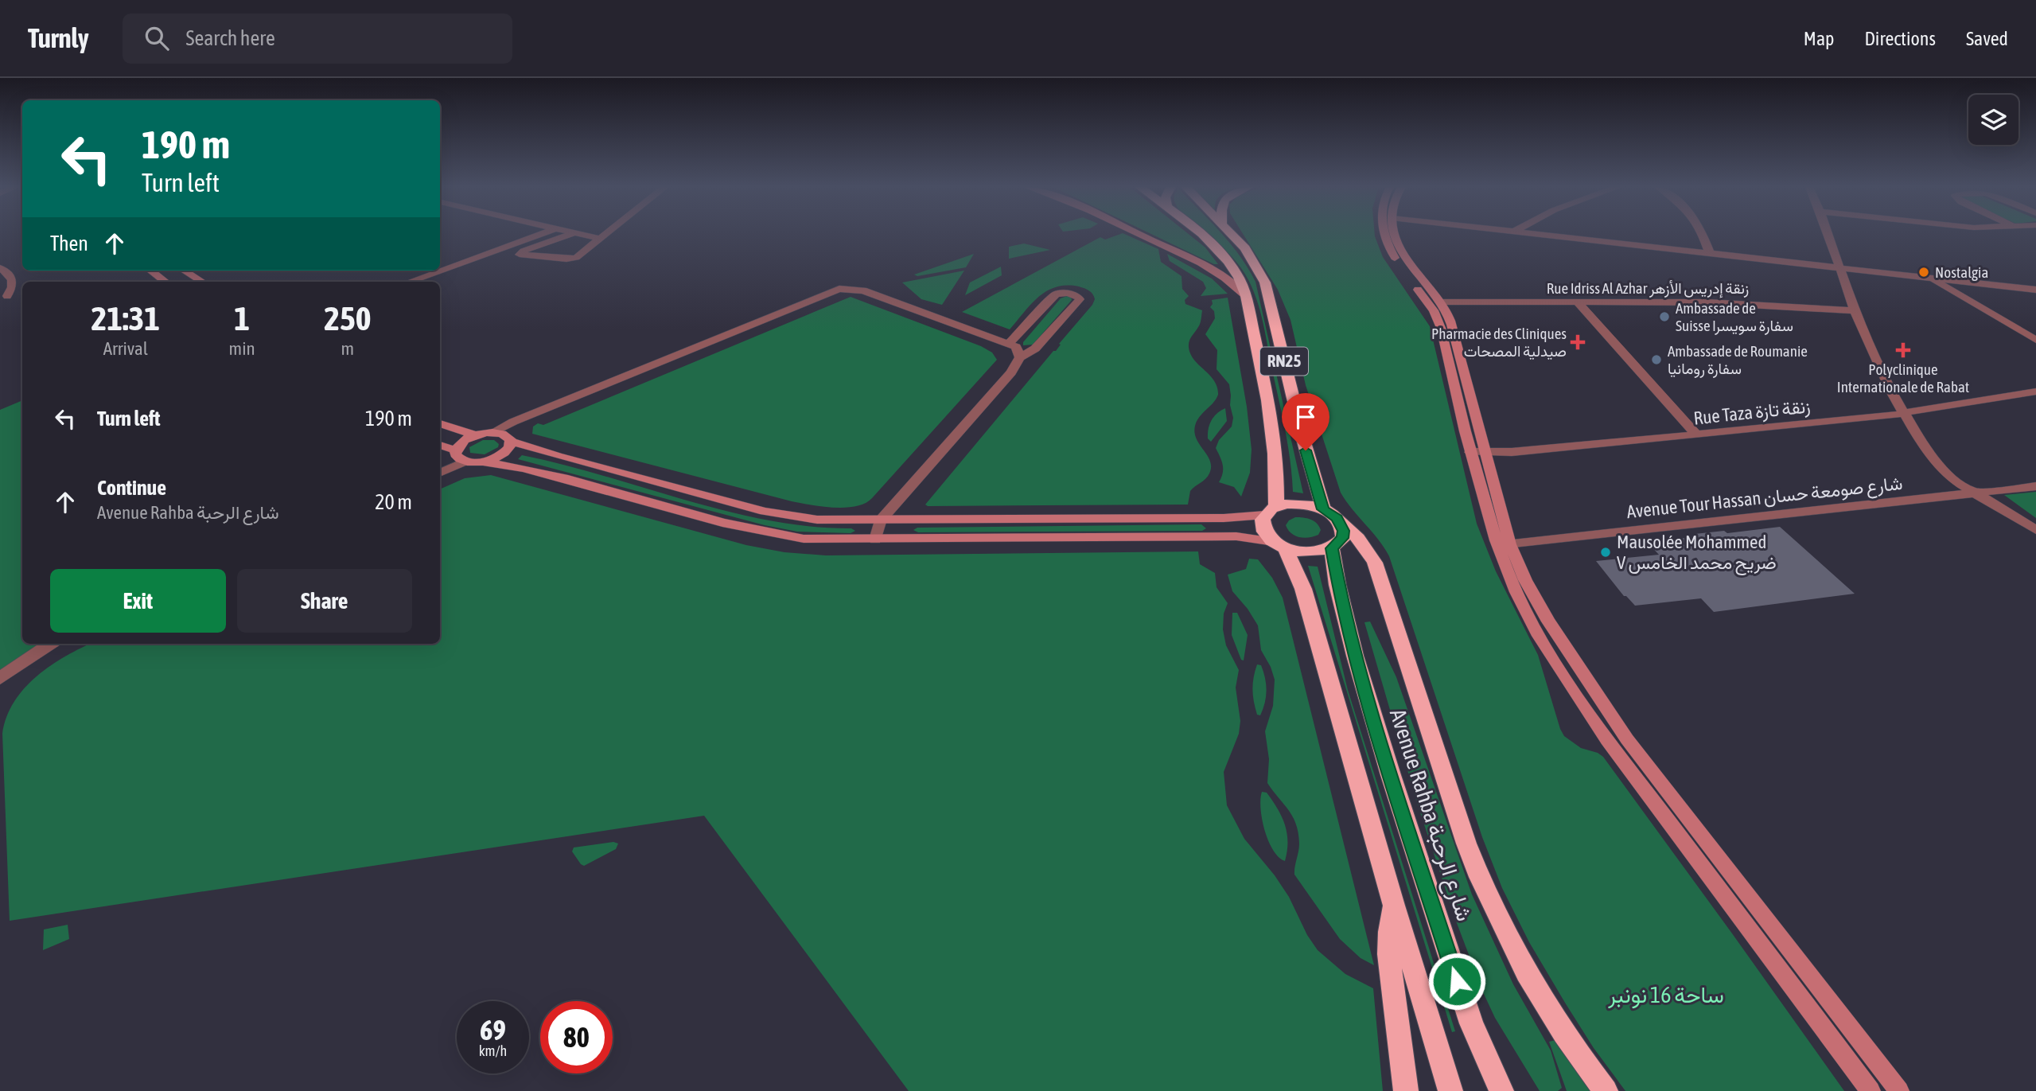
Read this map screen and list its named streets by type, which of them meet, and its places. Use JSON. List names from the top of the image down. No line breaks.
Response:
{"streets":{"highway":["RN25","Avenue Rahba شارع الرحبة"],"street":["Rue Idriss Al Azhar زنقة إدريس الأزهر","Rue Taza زنقة تازة","Avenue Tour Hassan شارع صومعة حسان"]},"crossings":[["RN25","Avenue Rahba شارع الرحبة"]],"parks":["ساحة 16 نونبر"],"places":{"other":["Nostalgia","Ambassade de Suisse سفارة سويسرا","Ambassade de Roumanie سفارة رومانيا","Mausolée Mohammed V ضريح محمد الخامس"],"health":["Pharmacie des Cliniques صيدلية المصحات","Polyclinique Internationale de Rabat"]},"page":{"header":"Turnly","search":"Search here","nav":["Map","Directions","Saved"],"turn":["190 m","Turn left"],"then":"Then","eta":["21:31","Arrival","1","min","250","m"],"list":[{"name":"Turn left","value":"190 m"},{"name":"Continue","note":"Avenue Rahba شارع الرحبة","value":"20 m"}],"buttons":["Exit","Share"],"speed":"69 km/h","limit":"80"}}
